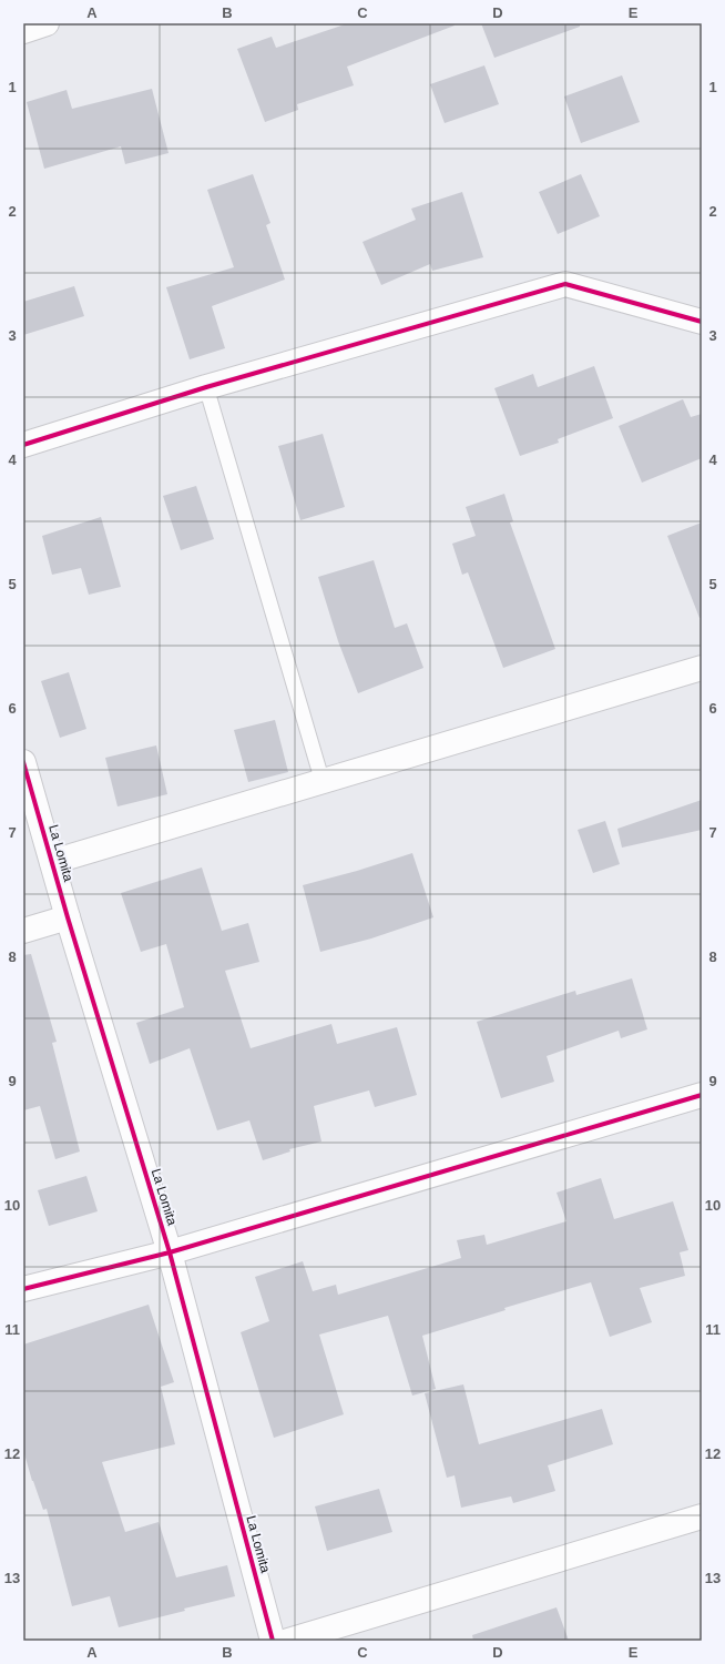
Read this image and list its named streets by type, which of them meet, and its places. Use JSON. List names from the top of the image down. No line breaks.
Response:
{"streets":{"street":["La Lomita"]},"grid":{"columns":["A","B","C","D","E"],"rows":["1","2","3","4","5","6","7","8","9","10","11","12","13"]}}
